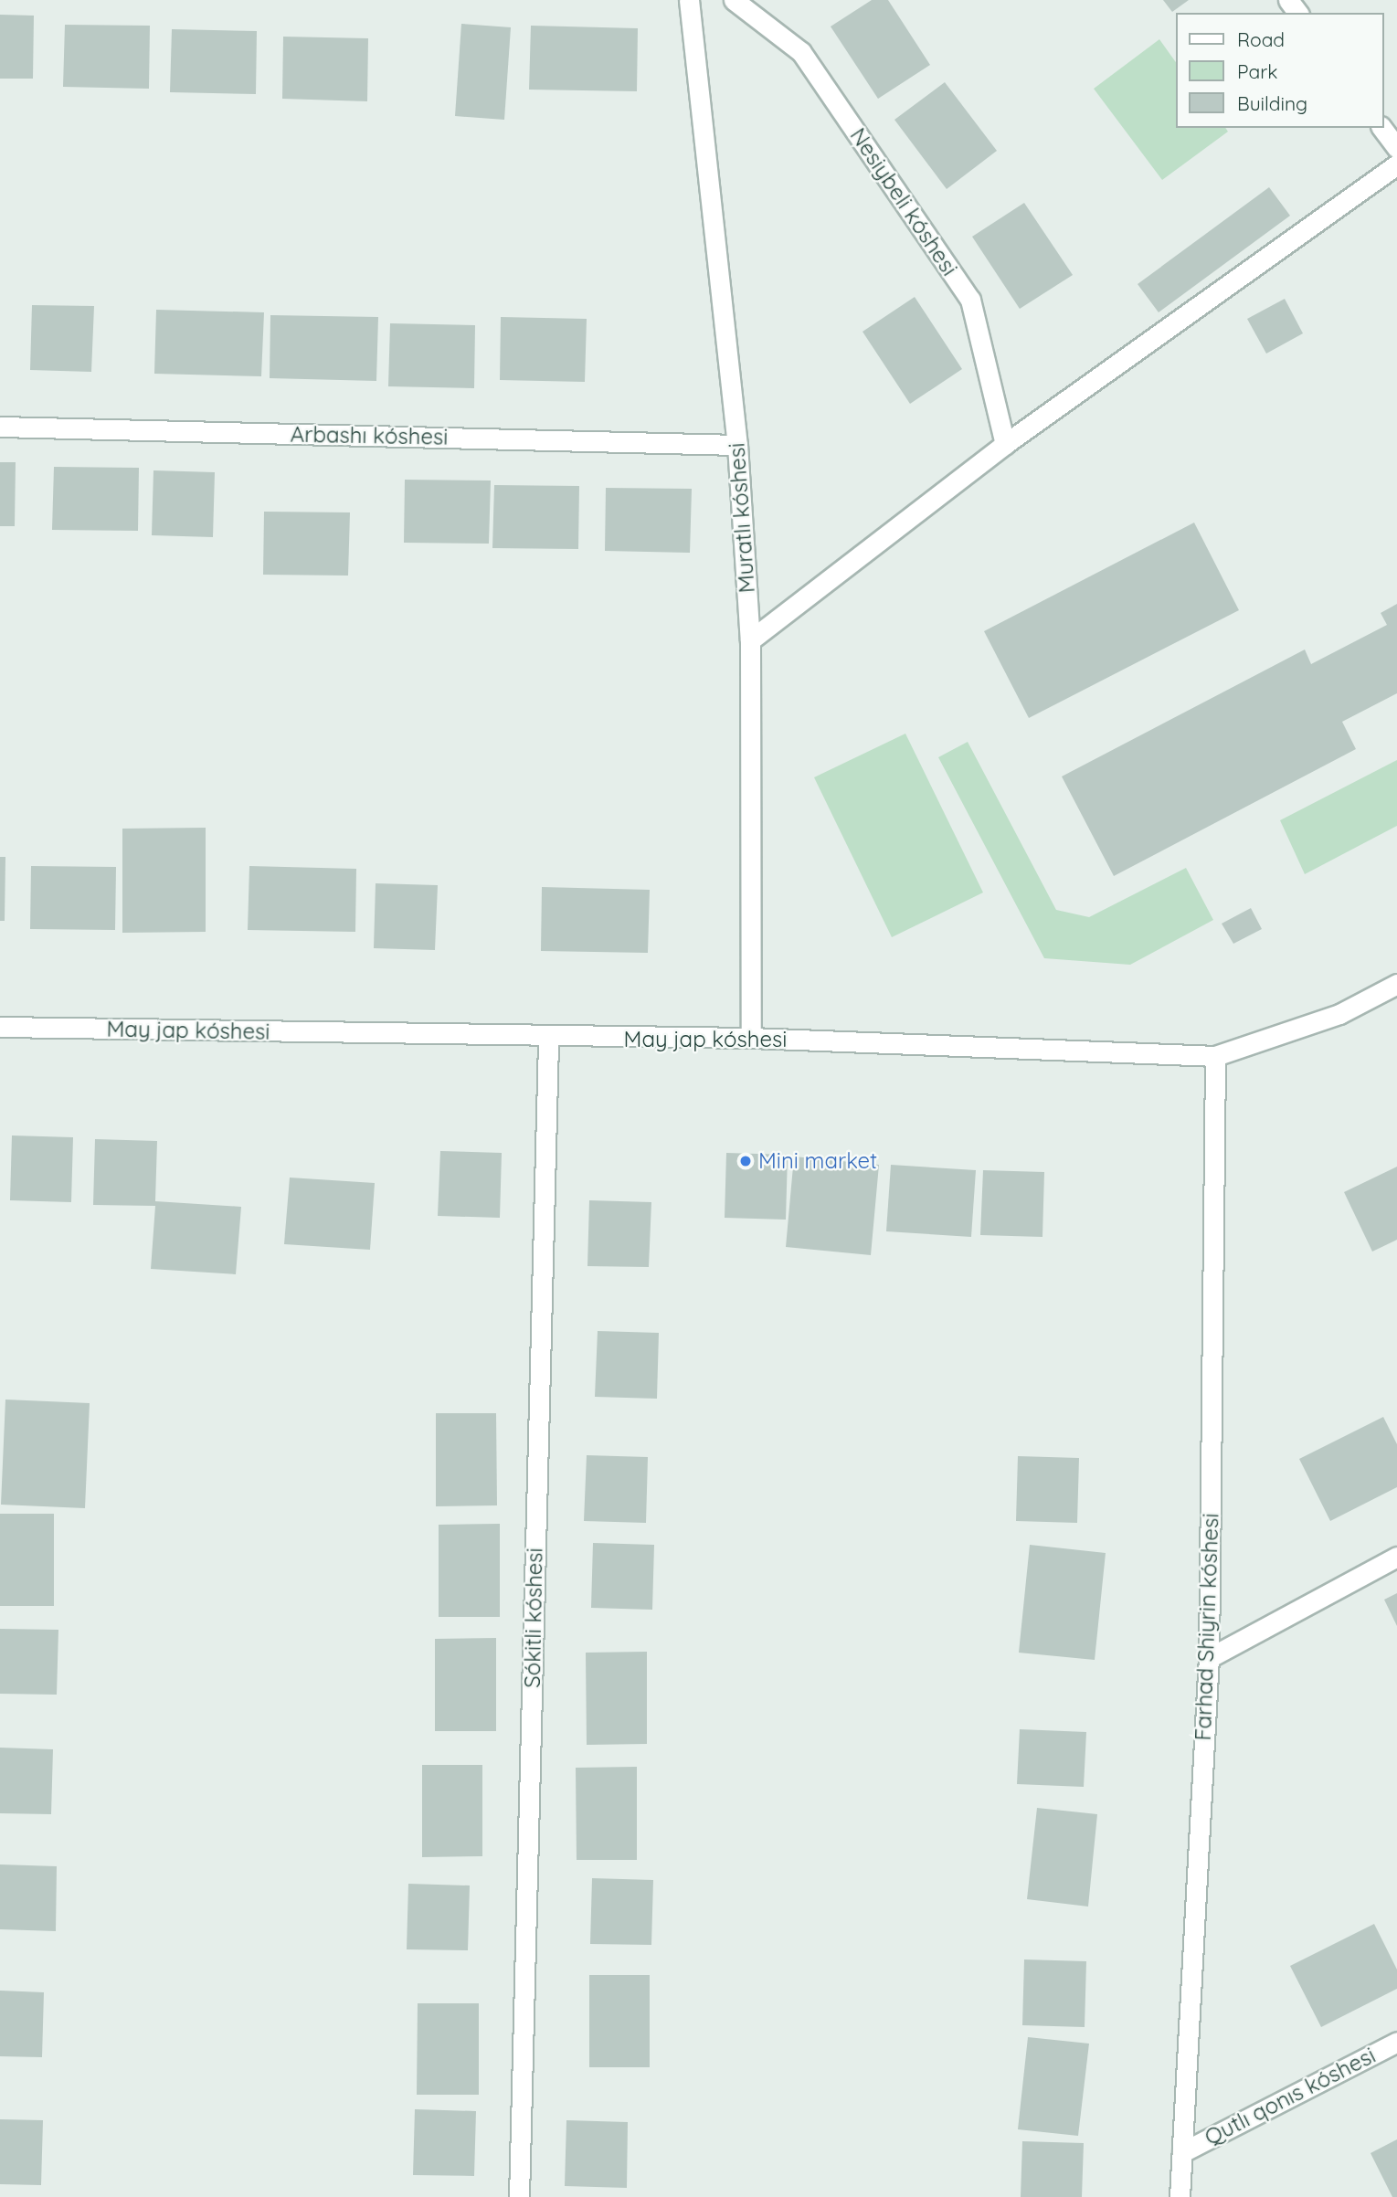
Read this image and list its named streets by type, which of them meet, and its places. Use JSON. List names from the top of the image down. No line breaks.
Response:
{"streets":{"street":["Nesiybeli kóshesi","Arbashı kóshesi","Muratlı kóshesi","May jap kóshesi","Sókitli kóshesi","Farhad Shiyrin kóshesi","Qutlı qonıs kóshesi"]},"crossings":[["Arbashı kóshesi","Muratlı kóshesi"],["Muratlı kóshesi","May jap kóshesi"],["May jap kóshesi","Sókitli kóshesi"],["May jap kóshesi","Farhad Shiyrin kóshesi"],["Farhad Shiyrin kóshesi","Qutlı qonıs kóshesi"]],"places":["Mini market"],"legend":["Road","Park","Building"]}
